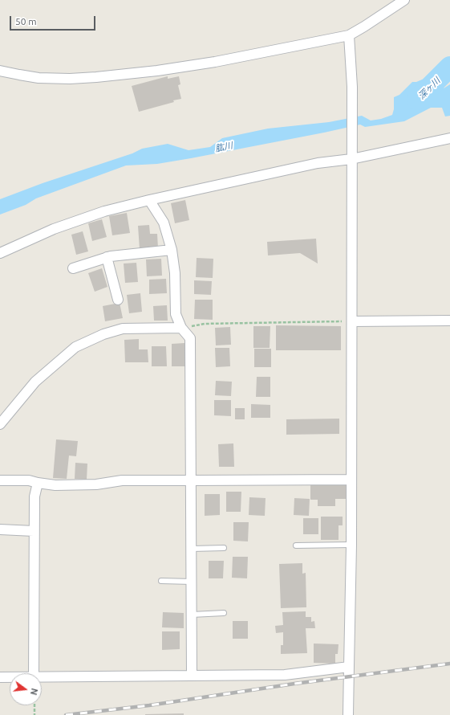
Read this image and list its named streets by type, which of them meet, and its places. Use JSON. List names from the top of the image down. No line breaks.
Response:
{"water":["深ヶ川","肱川"],"scale_bar":"50 m","north":"right"}
